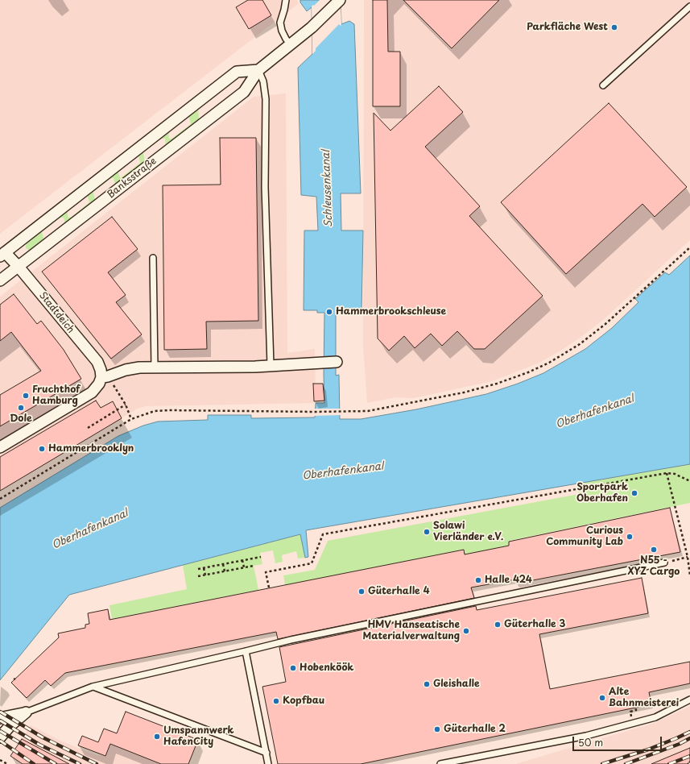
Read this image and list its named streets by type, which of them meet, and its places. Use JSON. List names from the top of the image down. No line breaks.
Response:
{"streets":{"street":["Banksstraße","Stadtdeich"]},"crossings":[["Banksstraße","Stadtdeich"]],"water":["Schleusenkanal","Oberhafenkanal"],"places":["Parkfläche West","Hammerbrookschleuse","Fruchthof Hamburg","Dole","Hammerbrooklyn","Sportpark Oberhafen","Solawi Vierländer e.V.","Curious Community Lab","N55 - XYZ Cargo","Halle 424","Güterhalle 4","Güterhalle 3","HMV Hanseatische Materialverwaltung","Hobenköök","Gleishalle","Alte Bahnmeisterei","Kopfbau","Güterhalle 2","Umspannwerk HafenCity"],"scale_bar":"50 m"}
